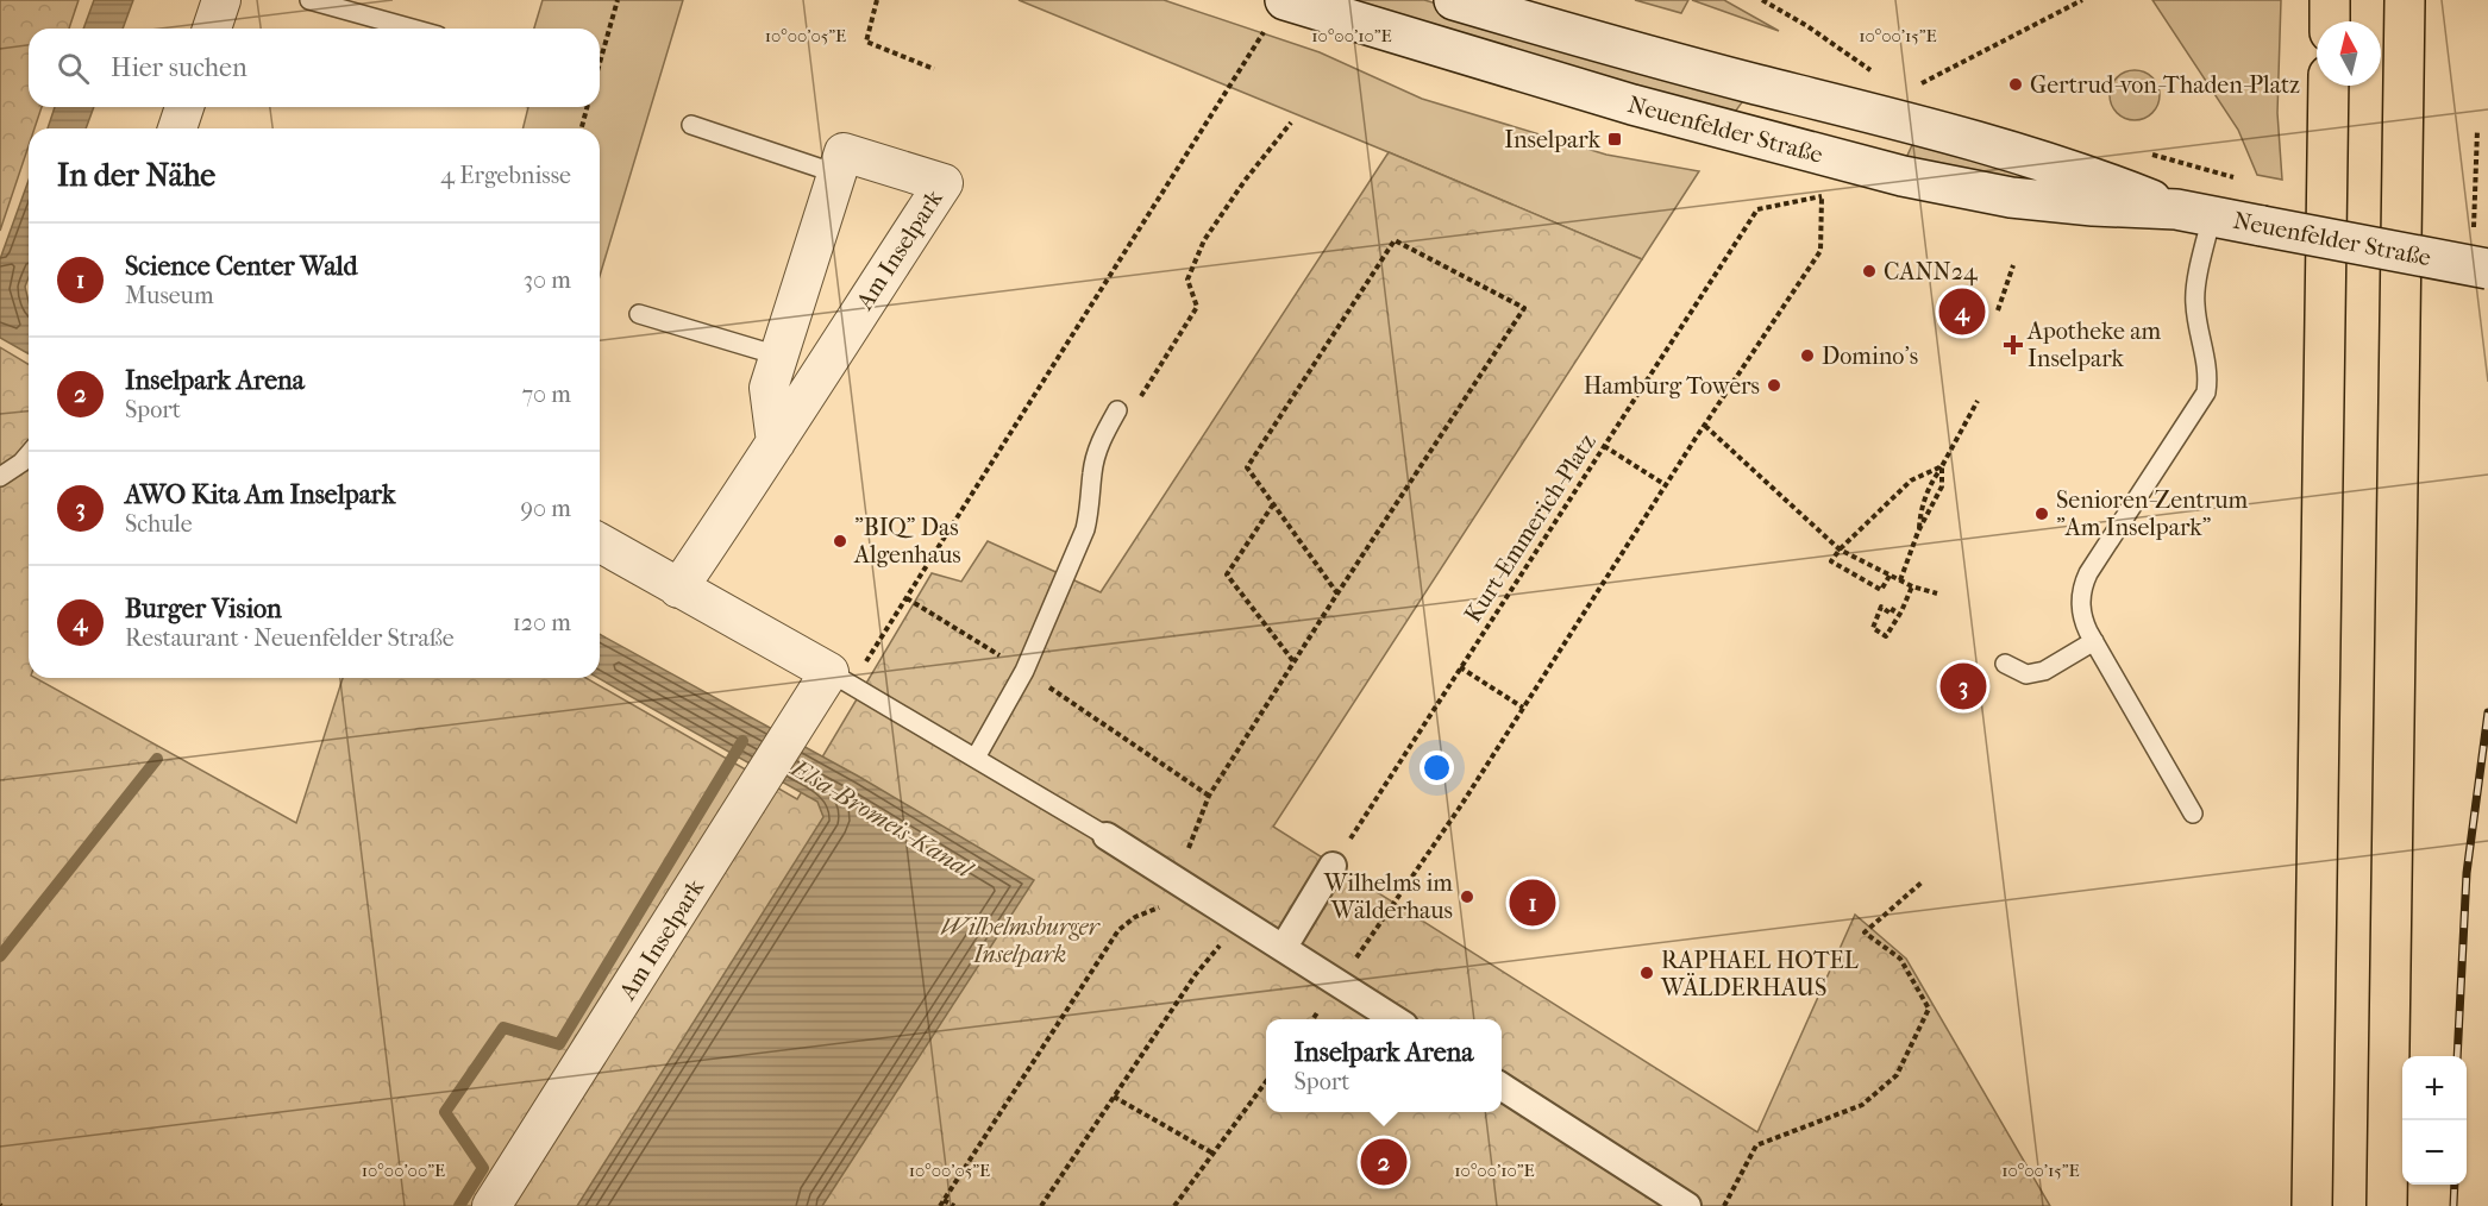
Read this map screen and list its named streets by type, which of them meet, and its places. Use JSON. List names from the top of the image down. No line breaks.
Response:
{"streets":{"main road":["Neuenfelder Straße"],"street":["Am Inselpark"],"path":["Kurt-Emmerich-Platz"]},"water":["Elsa-Bromeis-Kanal"],"parks":["Wilhelmsburger Inselpark"],"places":{"other":["Gertrud-von-Thaden-Platz","CANN24","Domino's","Hamburg Towers","Senioren-Zentrum \"Am Inselpark\"","\"BIQ\" Das Algenhaus","Wilhelms im Wälderhaus","RAPHAEL HOTEL WÄLDERHAUS"],"transit":["Inselpark"],"health":["Apotheke am Inselpark"]},"north":"top","page":{"search":"Hier suchen","heading":["In der Nähe","4 Ergebnisse"],"list":[{"mark":"1","name":"Science Center Wald","note":"Museum","value":"30 m"},{"mark":"2","name":"Inselpark Arena","note":"Sport","value":"70 m"},{"mark":"3","name":"AWO Kita Am Inselpark","note":"Schule","value":"90 m"},{"mark":"4","name":"Burger Vision","note":"Restaurant · Neuenfelder Straße","value":"120 m"}],"pins":["4","3","1","2"],"popup":["Inselpark Arena","Sport"],"map_buttons":["+","−"]},"coordinates":["10°00'05\"E","10°00'10\"E","10°00'15\"E","10°00'00\"E"]}
